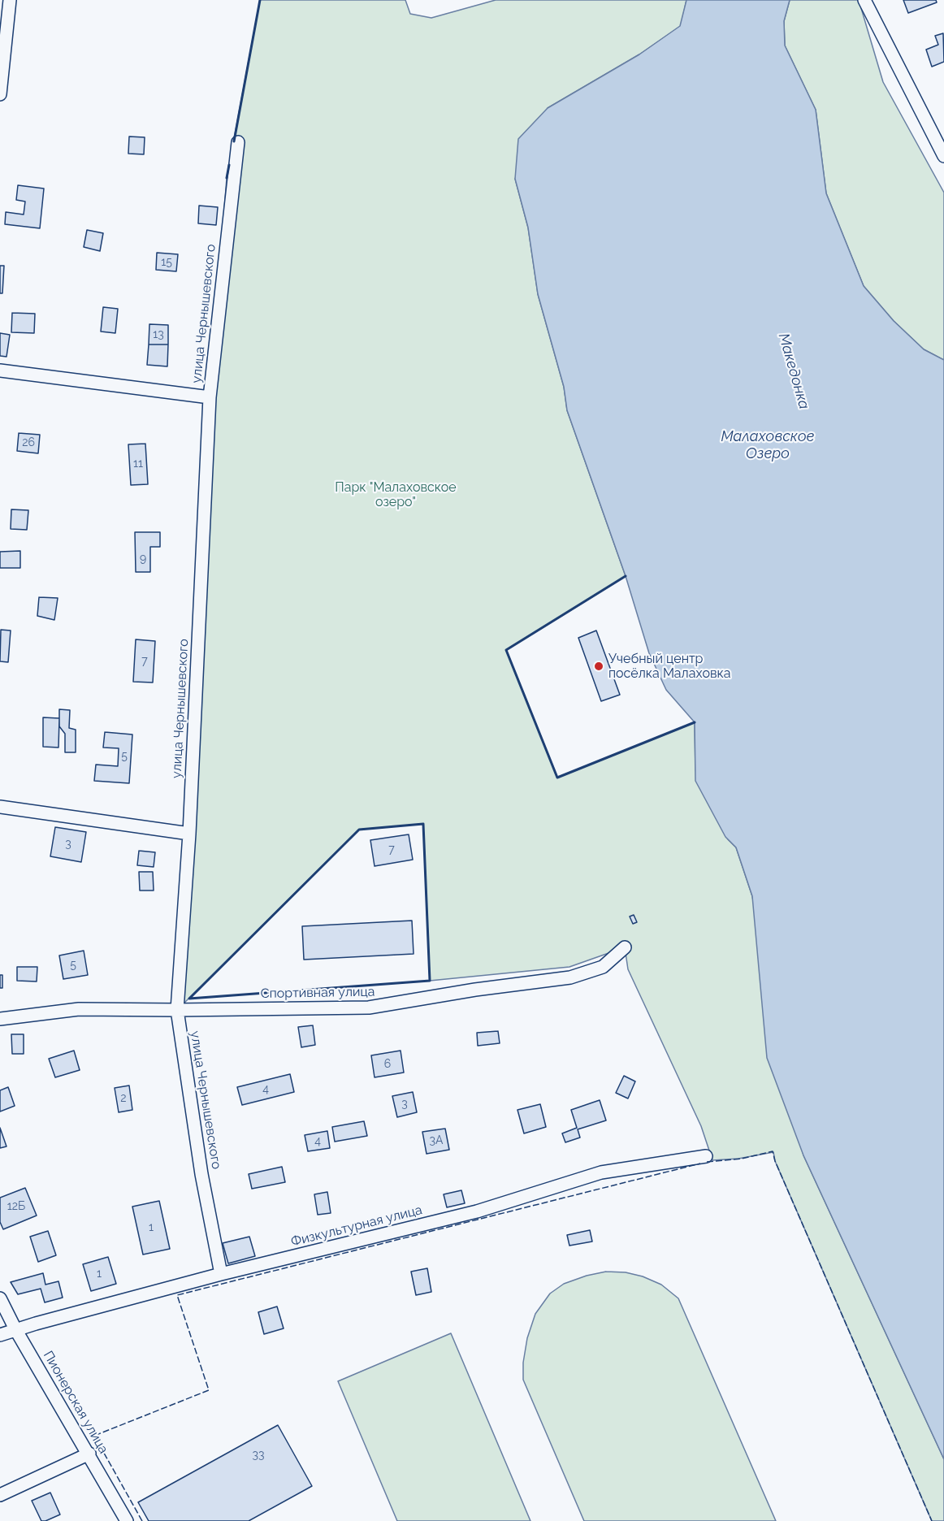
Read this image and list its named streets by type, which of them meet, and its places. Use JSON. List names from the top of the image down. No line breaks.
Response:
{"streets":{"street":["улица Чернышевского","Спортивная улица","Физкультурная улица","Пионерская улица"]},"crossings":[["улица Чернышевского","Спортивная улица"],["улица Чернышевского","Физкультурная улица"],["Физкультурная улица","Пионерская улица"]],"water":["Македонка","Малаховское Озеро"],"parks":["Парк \"Малаховское озеро\""],"places":["Учебный центр посёлка Малаховка"],"house_numbers":["15","13","26","11","9","7","5","3","7","5","6","4","2","3","3А","4","12Б","1","1","33"]}
